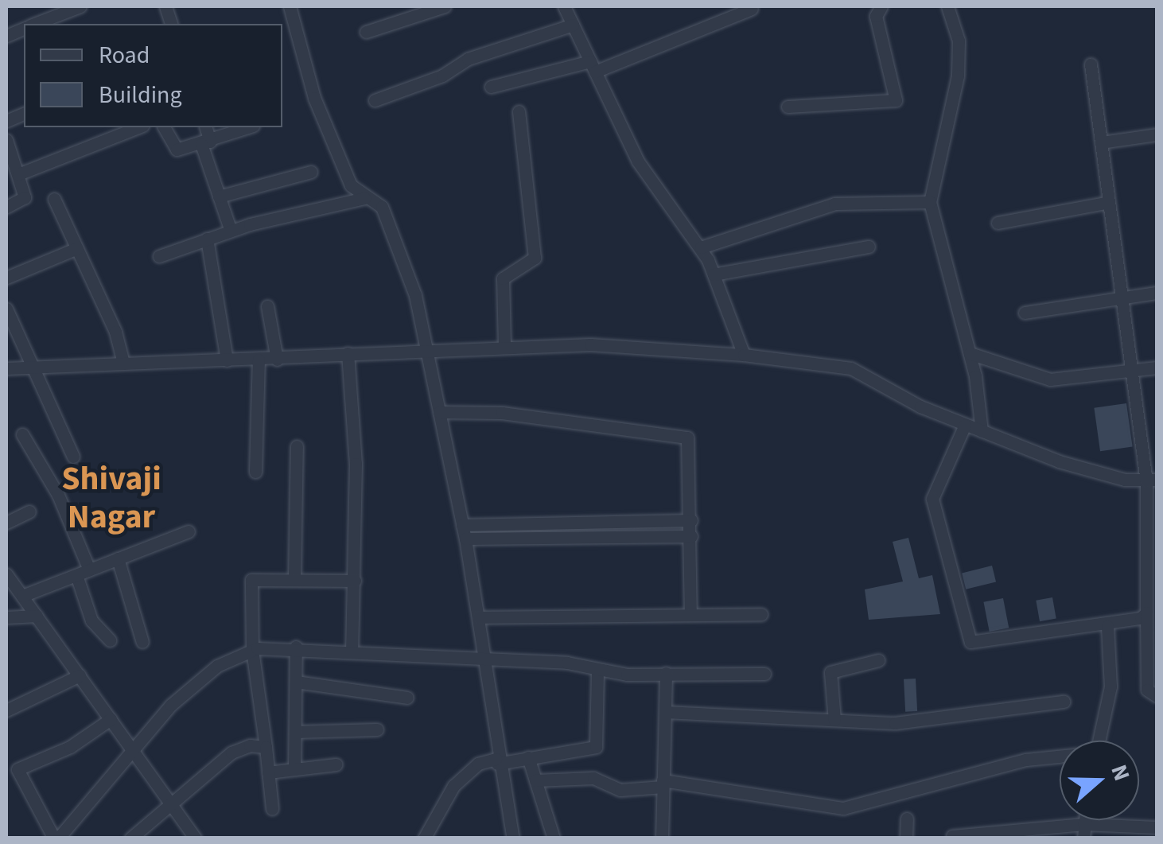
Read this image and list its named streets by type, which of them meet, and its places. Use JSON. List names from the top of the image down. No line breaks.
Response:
{"districts":["Shivaji Nagar"],"legend":["Road","Building"],"north":"right"}
